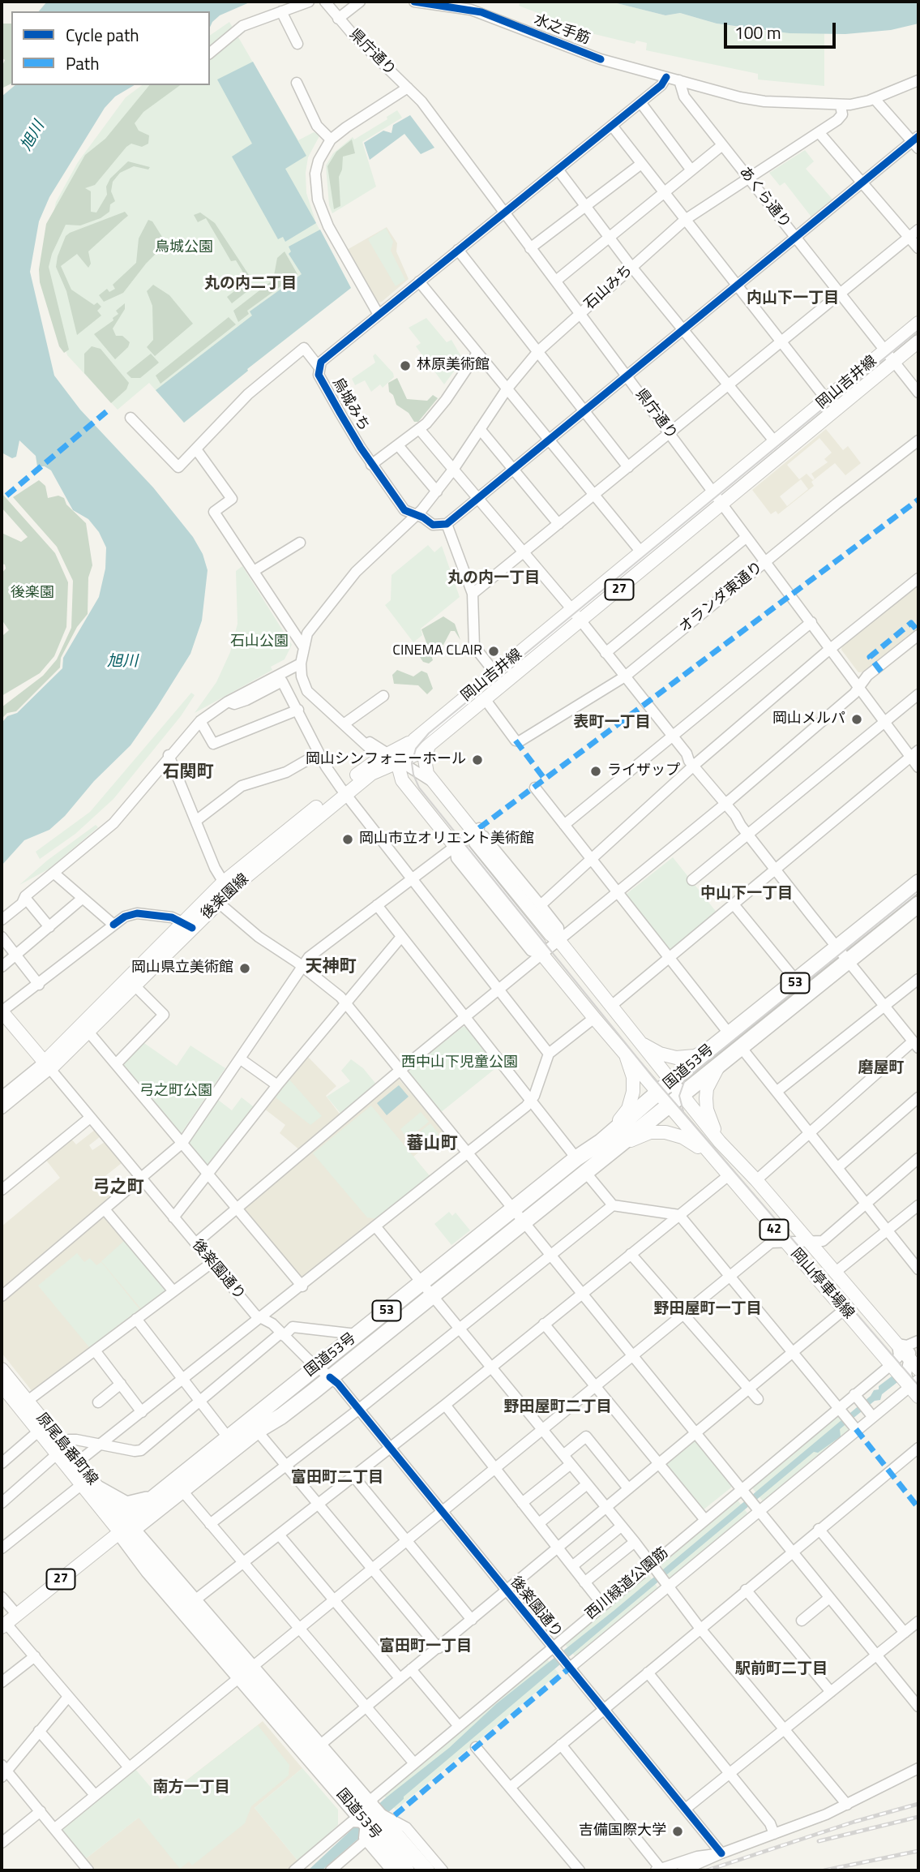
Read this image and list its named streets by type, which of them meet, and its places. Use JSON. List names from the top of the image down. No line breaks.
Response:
{"streets":{"highway":["53","国道53号"],"main road":["岡山吉井線","27","後楽園線","42","岡山停車場線","原尾島番町線"],"street":["水之手筋","県庁通り","あくら通り","石山みち","烏城みち","オランダ東通り","後楽園通り","西川緑道公園筋"]},"crossings":[["水之手筋","あくら通り"],["水之手筋","石山みち"],["水之手筋","烏城みち"],["県庁通り","石山みち"],["県庁通り","岡山吉井線"],["県庁通り","烏城みち"],["県庁通り","オランダ東通り"],["あくら通り","石山みち"],["あくら通り","岡山吉井線"],["石山みち","烏城みち"],["岡山吉井線","オランダ東通り"],["岡山吉井線","後楽園線"],["27","国道53号"],["27","原尾島番町線"],["後楽園線","後楽園通り"],["国道53号","42"],["国道53号","後楽園通り"],["国道53号","岡山停車場線"],["国道53号","原尾島番町線"],["国道53号","西川緑道公園筋"],["42","岡山停車場線"],["後楽園通り","西川緑道公園筋"],["岡山停車場線","西川緑道公園筋"]],"districts":["丸の内二丁目","内山下一丁目","丸の内一丁目","表町一丁目","石関町","中山下一丁目","天神町","磨屋町","蕃山町","弓之町","野田屋町一丁目","野田屋町二丁目","富田町二丁目","富田町一丁目","駅前町二丁目","南方一丁目"],"water":["旭川"],"parks":["烏城公園","後楽園","石山公園","西中山下児童公園","弓之町公園"],"places":["林原美術館","CINEMA CLAIR","岡山メルパ","岡山シンフォニーホール","ライザップ","岡山市立オリエント美術館","岡山県立美術館","吉備国際大学"],"legend":["Cycle path","Path"],"scale_bar":"100 m"}
